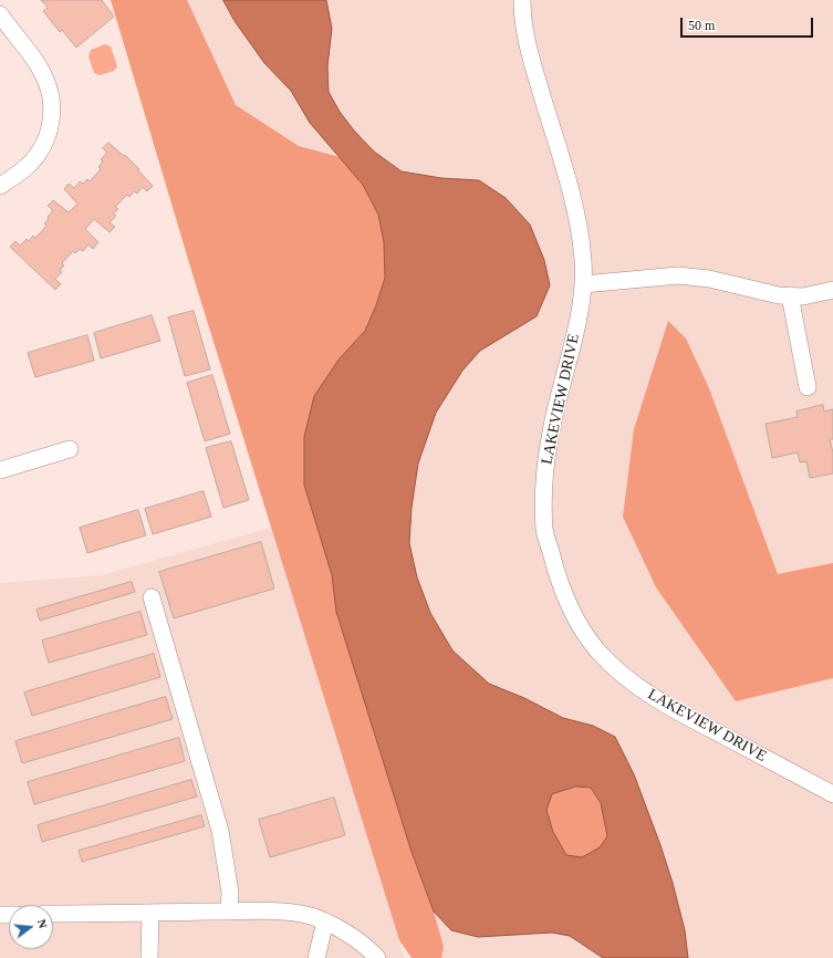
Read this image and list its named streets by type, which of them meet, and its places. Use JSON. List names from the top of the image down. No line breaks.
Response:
{"streets":{"street":["LAKEVIEW DRIVE"]},"scale_bar":"50 m","north":"right"}
